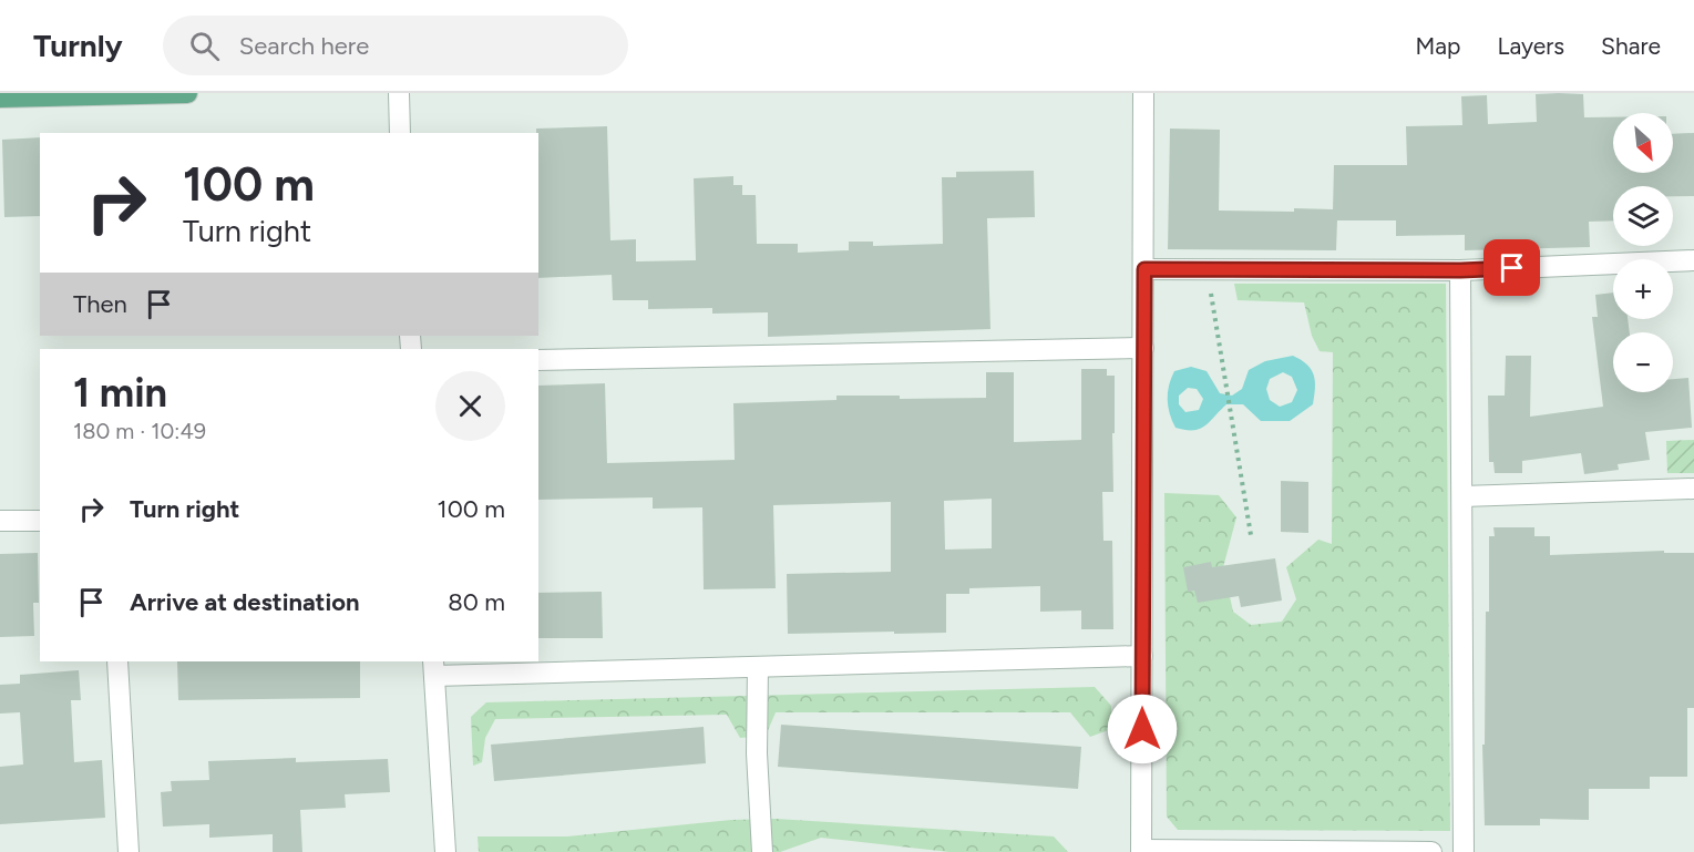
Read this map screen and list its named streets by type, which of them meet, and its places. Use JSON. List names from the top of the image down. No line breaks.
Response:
{"north":"bottom right","page":{"header":"Turnly","search":"Search here","nav":["Map","Layers","Share"],"map_buttons":["+","−"],"turn":["100 m","Turn right"],"then":"Then","heading":["1 min","180 m · 10:49"],"list":[{"name":"Turn right","value":"100 m"},{"name":"Arrive at destination","value":"80 m"}]}}
